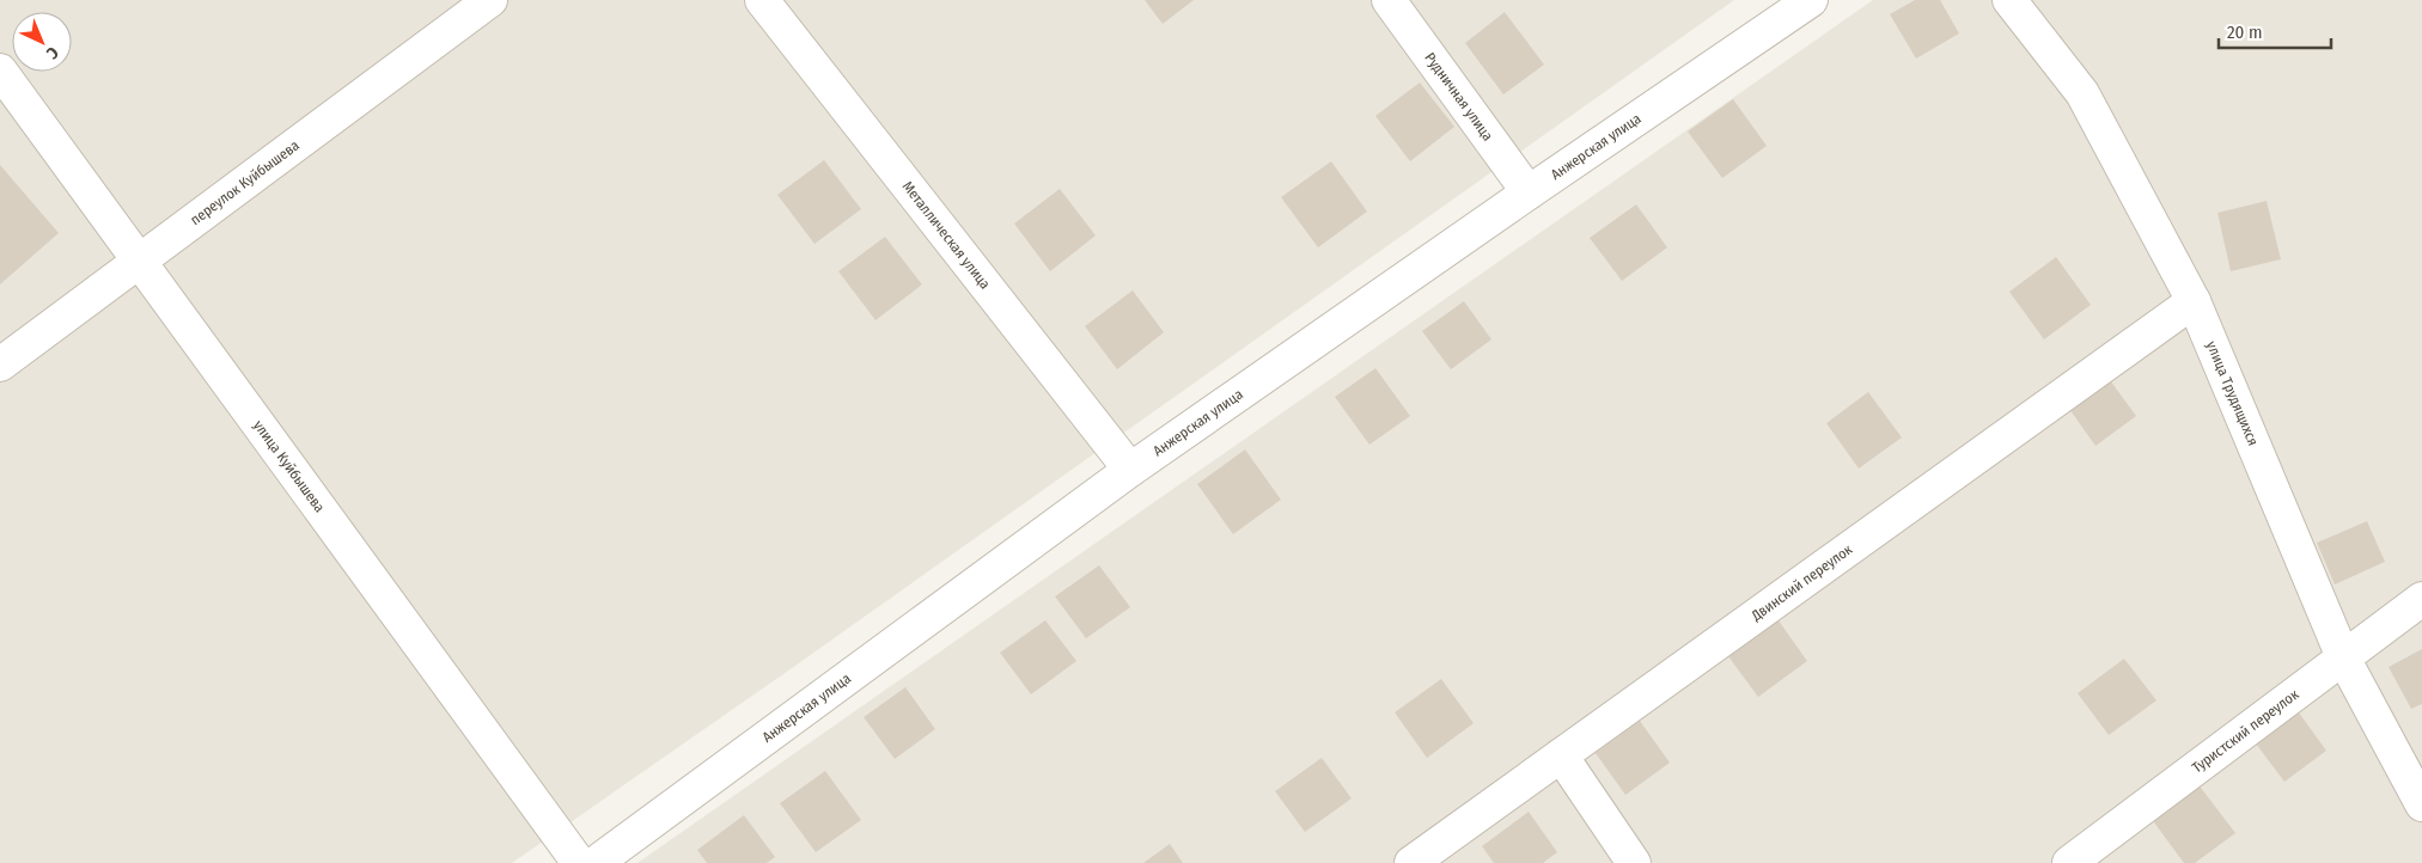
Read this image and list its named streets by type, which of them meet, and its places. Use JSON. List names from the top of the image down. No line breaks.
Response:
{"streets":{"street":["Рудничная улица","Анжерская улица","переулок Куйбышева","Металлическая улица","улица Трудящихся","улица Куйбышева","Двинский переулок","Туристский переулок"]},"crossings":[["Рудничная улица","Анжерская улица"],["Анжерская улица","Металлическая улица"],["переулок Куйбышева","улица Куйбышева"],["улица Трудящихся","Двинский переулок"],["улица Трудящихся","Туристский переулок"]],"scale_bar":"20 m","north":"bottom right"}
